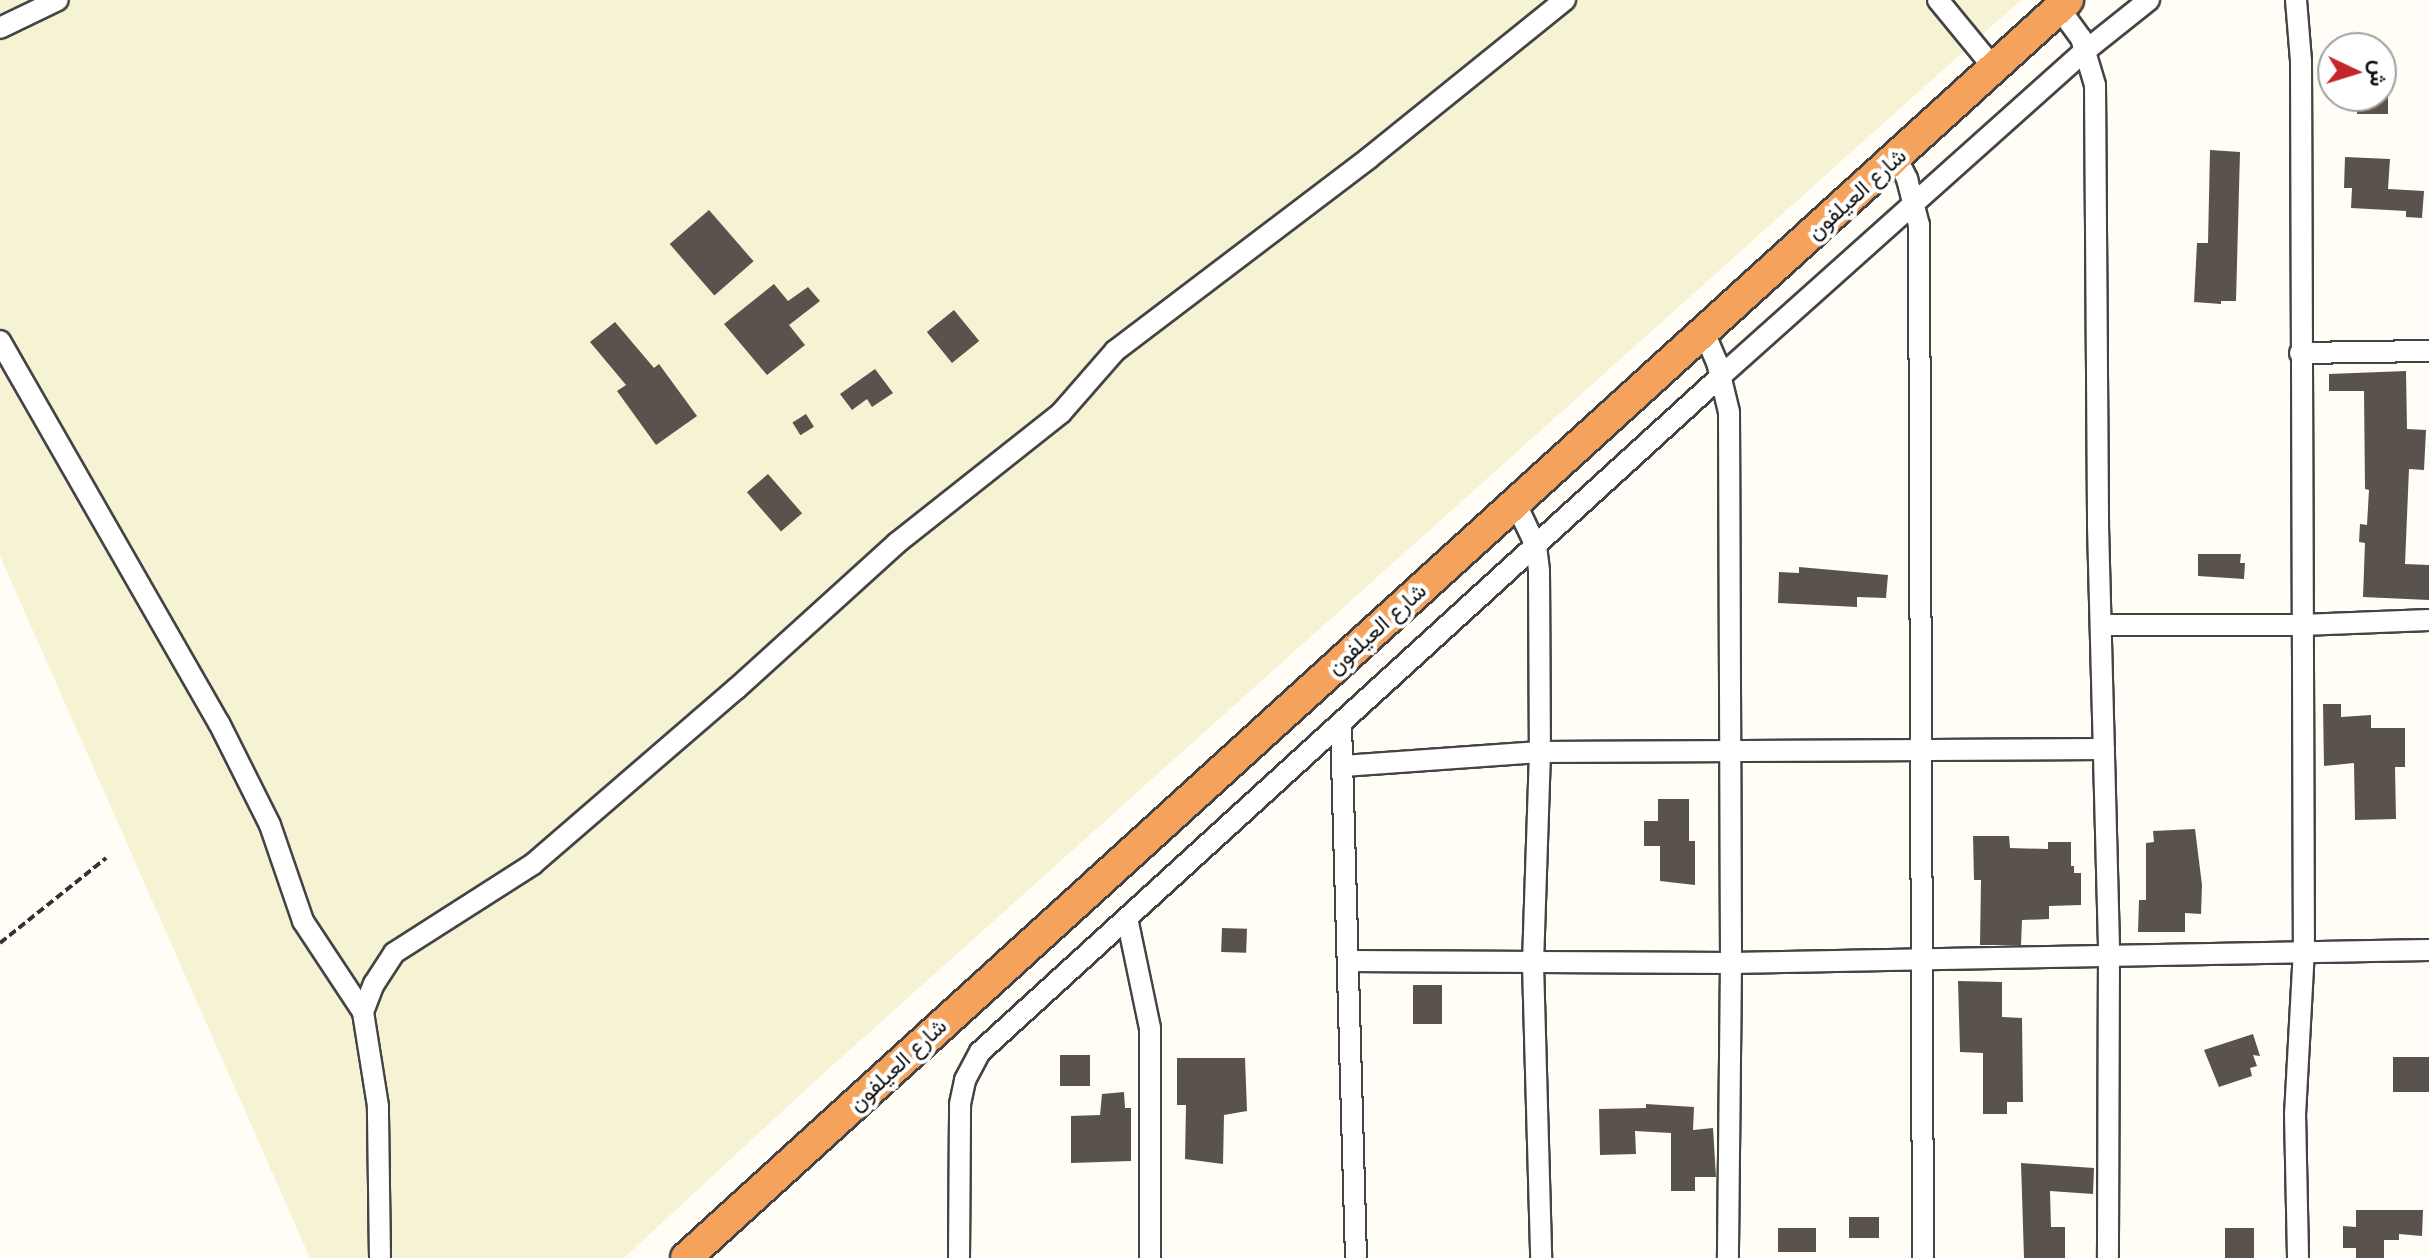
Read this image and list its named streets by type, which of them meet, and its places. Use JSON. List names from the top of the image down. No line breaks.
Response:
{"streets":{"highway":["شارع العيلفون"]},"north":"right"}
